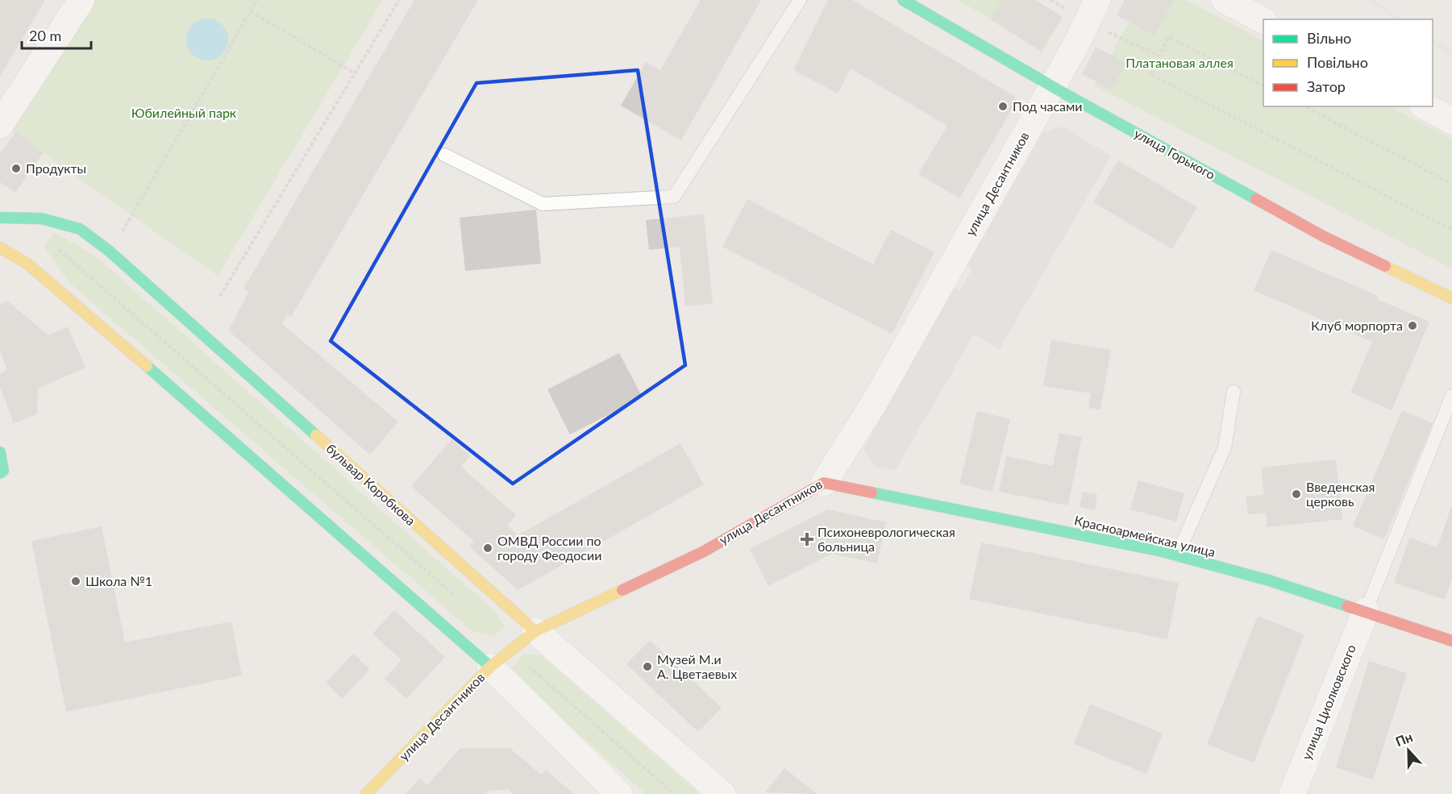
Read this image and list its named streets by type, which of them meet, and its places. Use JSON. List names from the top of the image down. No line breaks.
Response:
{"streets":{"main road":["улица Горького","улица Десантников","бульвар Коробкова","Красноармейская улица"],"street":["улица Циолковского"]},"crossings":[["улица Горького","улица Десантников"],["улица Десантников","бульвар Коробкова"],["улица Десантников","Красноармейская улица"],["Красноармейская улица","улица Циолковского"]],"parks":["Платановая аллея","Юбилейный парк"],"places":{"other":["Под часами","Продукты","Клуб морпорта","Введенская церковь","ОМВД России по городу Феодосии","Школа №1","Музей М.и А. Цветаевых"],"health":["Психоневрологическая больница"]},"legend":["Вільно","Повільно","Затор"],"scale_bar":"20 m","north":"top"}
